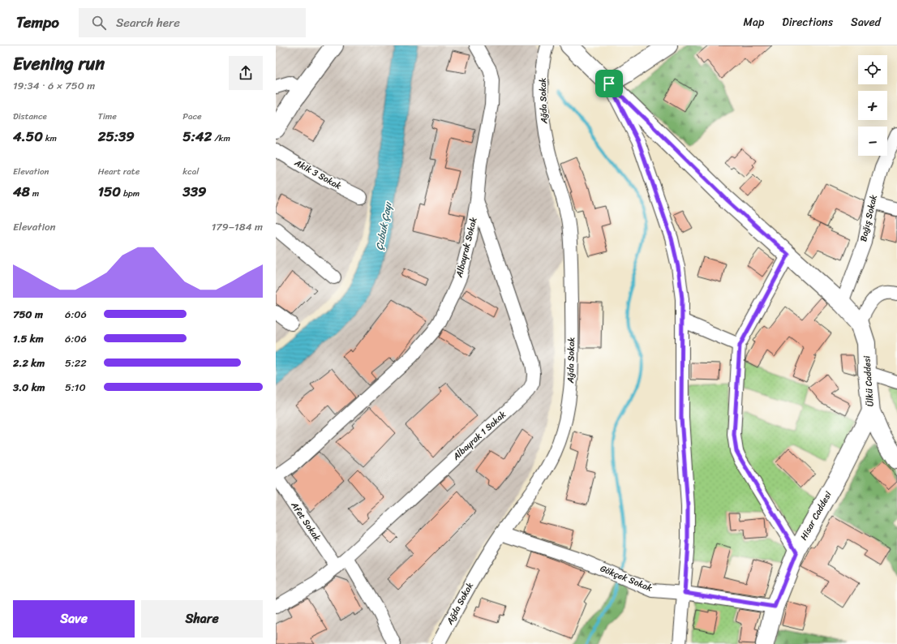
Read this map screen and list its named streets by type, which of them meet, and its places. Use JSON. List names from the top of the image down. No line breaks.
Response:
{"streets":{"street":["Ağda Sokak","Akik 3 Sokak","Bağış Sokak","Albayrak Sokak","Ülkü Caddesi","Albayrak 1 Sokak","Hisar Caddesi","Afet Sokak","Gökçek Sokak"]},"crossings":[["Ağda Sokak","Gökçek Sokak"],["Bağış Sokak","Ülkü Caddesi"],["Albayrak Sokak","Albayrak 1 Sokak"],["Albayrak Sokak","Afet Sokak"],["Ülkü Caddesi","Hisar Caddesi"],["Albayrak 1 Sokak","Afet Sokak"],["Hisar Caddesi","Gökçek Sokak"]],"water":["Çubuk Çayı"],"page":{"header":"Tempo","search":"Search here","nav":["Map","Directions","Saved"],"heading":["Evening run","19:34 · 6 × 750 m"],"map_buttons":["+","−"],"stats":[["Distance","4.50 km"],["Time","25:39"],["Pace","5:42 /km"],["Elevation","48 m"],["Heart rate","150 bpm"],["kcal","339"]],"chart":["Elevation","179–184 m"],"list":[{"name":"750 m","note":"6:06"},{"name":"1.5 km","note":"6:06"},{"name":"2.2 km","note":"5:22"},{"name":"3.0 km","note":"5:10"}],"buttons":["Save","Share"]}}
